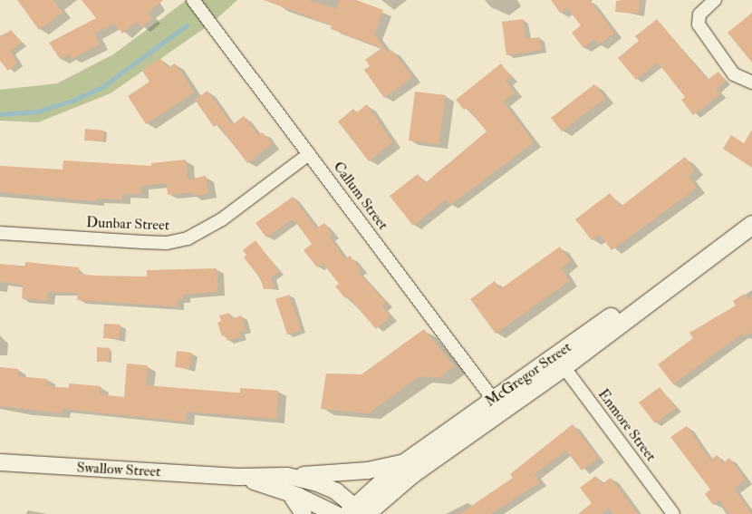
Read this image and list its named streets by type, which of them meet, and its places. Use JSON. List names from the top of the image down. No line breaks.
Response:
{"streets":{"main road":["McGregor Street"],"street":["Callum Street","Dunbar Street","Enmore Street","Swallow Street"]},"crossings":[["Callum Street","Dunbar Street"],["Callum Street","McGregor Street"],["McGregor Street","Enmore Street"],["McGregor Street","Swallow Street"]]}
